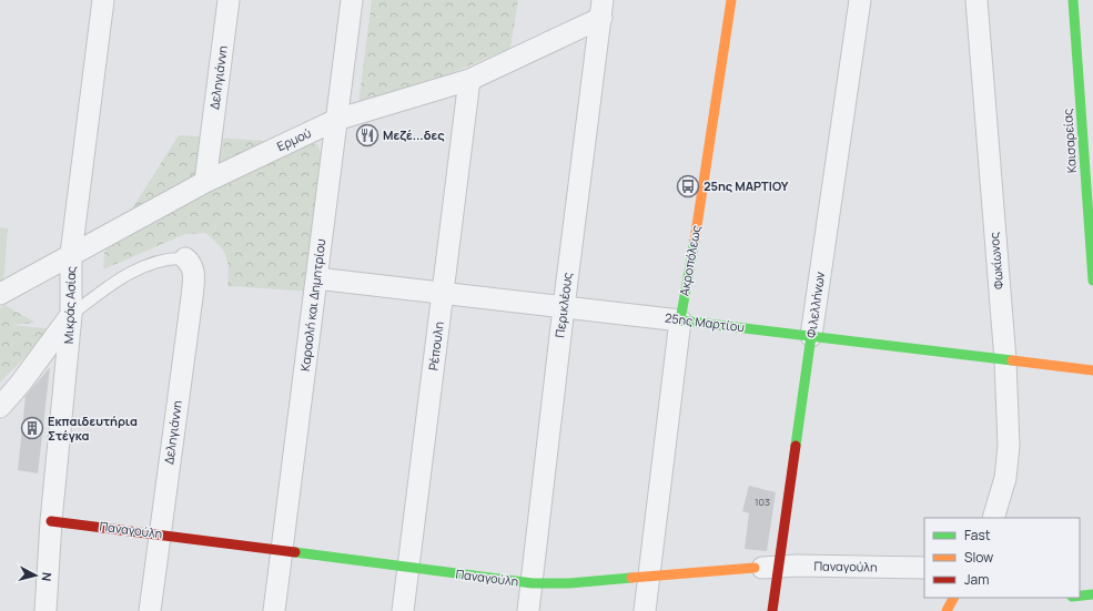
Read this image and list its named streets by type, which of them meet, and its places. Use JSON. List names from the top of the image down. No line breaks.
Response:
{"streets":{"street":["Δεληγιάννη","Ερμού","Καισαρείας","Ακροπόλεως","Φωκίωνος","Μικράς Ασίας","Καραολή και Δημητρίου","Περικλέους","Φιλελλήνων","25ης Μαρτίου","Ρέπουλη","Παναγούλη"]},"crossings":[["Δεληγιάννη","Ερμού"],["Δεληγιάννη","Παναγούλη"],["Ερμού","Μικράς Ασίας"],["Ερμού","Καραολή και Δημητρίου"],["Ερμού","Περικλέους"],["Ερμού","Ρέπουλη"],["Ακροπόλεως","25ης Μαρτίου"],["Ακροπόλεως","Παναγούλη"],["Φωκίωνος","25ης Μαρτίου"],["Μικράς Ασίας","Παναγούλη"],["Καραολή και Δημητρίου","25ης Μαρτίου"],["Καραολή και Δημητρίου","Παναγούλη"],["Περικλέους","25ης Μαρτίου"],["Περικλέους","Παναγούλη"],["Φιλελλήνων","25ης Μαρτίου"],["Φιλελλήνων","Παναγούλη"],["25ης Μαρτίου","Ρέπουλη"],["Ρέπουλη","Παναγούλη"]],"places":{"restaurant":["Μεζέ...δες"],"bus stop":["25ης ΜΑΡΤΙΟΥ"],"building":["Εκπαιδευτήρια Στέγκα"]},"house_numbers":["103"],"legend":["Fast","Slow","Jam"],"north":"right"}
